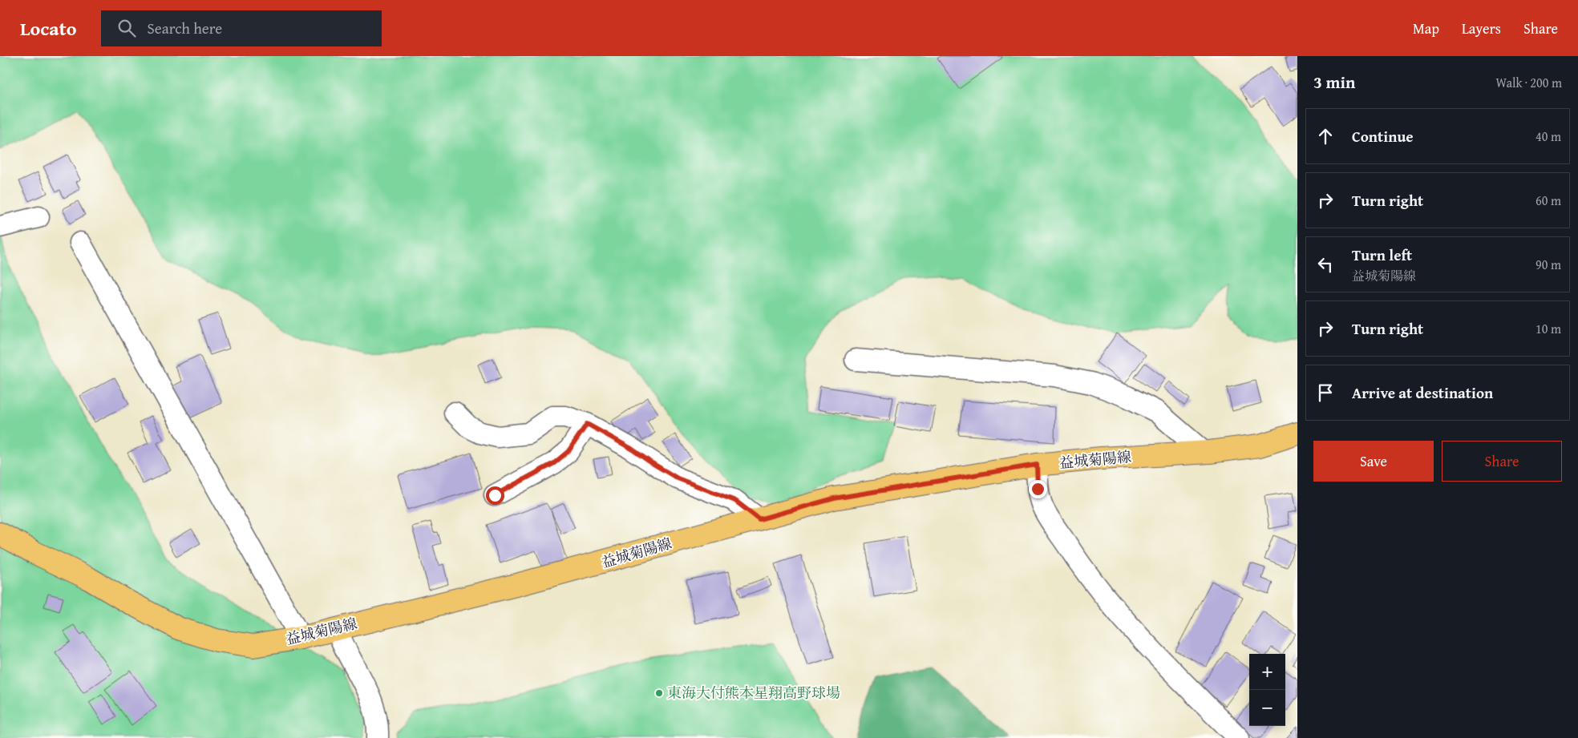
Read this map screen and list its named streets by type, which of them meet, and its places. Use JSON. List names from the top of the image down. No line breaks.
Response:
{"streets":{"main road":["益城菊陽線"]},"places":["東海大付熊本星翔高野球場"],"page":{"header":"Locato","search":"Search here","nav":["Map","Layers","Share"],"heading":["3 min","Walk · 200 m"],"list":[["Continue","40 m"],["Turn right","60 m"],["Turn left","益城菊陽線","90 m"],["Turn right","10 m"],"Arrive at destination"],"buttons":["Save","Share"],"map_buttons":["+","−"]}}
